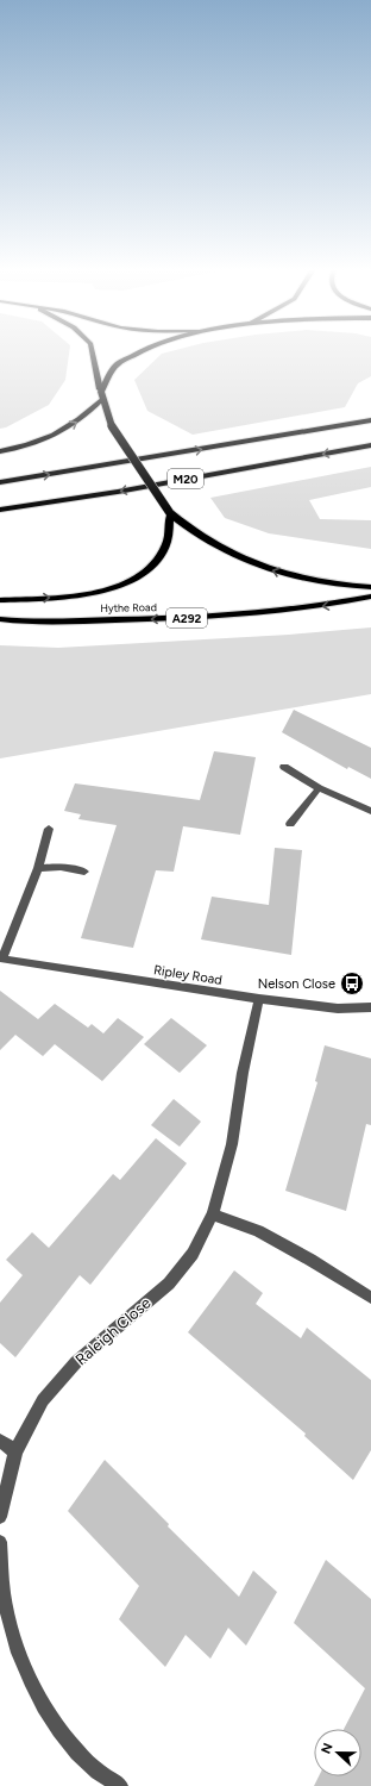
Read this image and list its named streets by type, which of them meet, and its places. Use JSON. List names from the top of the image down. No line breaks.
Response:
{"streets":{"highway":["M20"],"main road":["Hythe Road","A292"],"street":["Ripley Road","Raleigh Close"]},"crossings":[["Ripley Road","Raleigh Close"]],"places":{"bus stop":["Nelson Close"]},"north":"left"}
